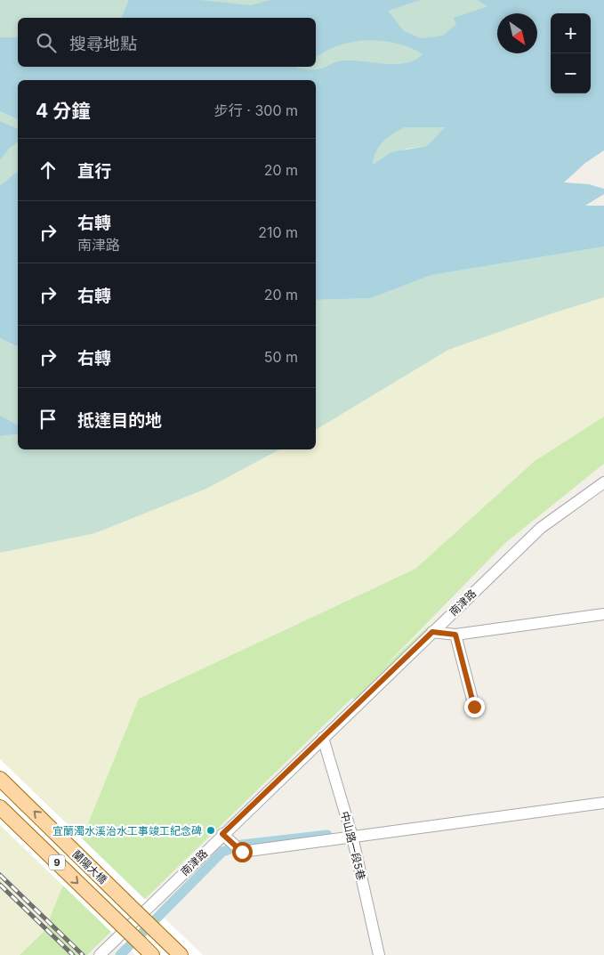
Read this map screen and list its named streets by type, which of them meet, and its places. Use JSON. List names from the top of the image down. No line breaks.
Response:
{"streets":{"main road":["9","蘭陽大橋"],"street":["南津路","中山路一段5巷"]},"crossings":[["南津路","中山路一段5巷"]],"places":["宜蘭濁水溪治水工事竣工紀念碑"],"north":"bottom right","page":{"map_buttons":["+","−"],"search":"搜尋地點","heading":["4 分鐘","步行 · 300 m"],"list":[["直行","20 m"],["右轉","南津路","210 m"],["右轉","20 m"],["右轉","50 m"],"抵達目的地"]}}
